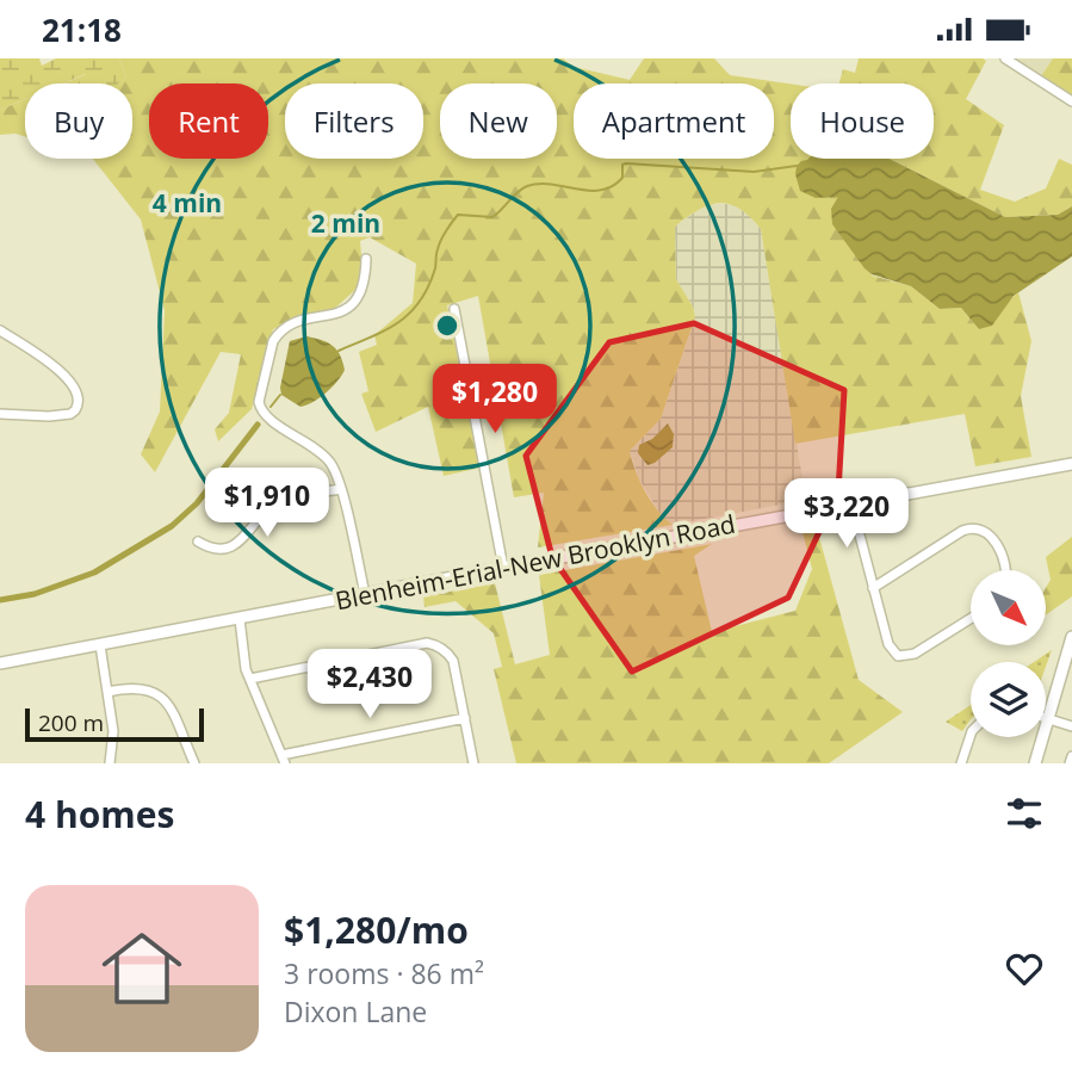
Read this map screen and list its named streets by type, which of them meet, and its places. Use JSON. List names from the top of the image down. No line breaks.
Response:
{"streets":{"main road":["Blenheim-Erial-New Brooklyn Road"]},"scale_bar":"200 m","north":"bottom right","page":{"status":"21:18","chip":["Buy","Rent","Filters","New","Apartment","House"],"price":["$1,280","$1,910","$3,220","$2,430"],"scale":"200 m","heading":"4 homes","list":[{"name":"$1,280/mo","note":"3 rooms · 86 m² · Dixon Lane"}]},"rings":["4 min","2 min"]}
